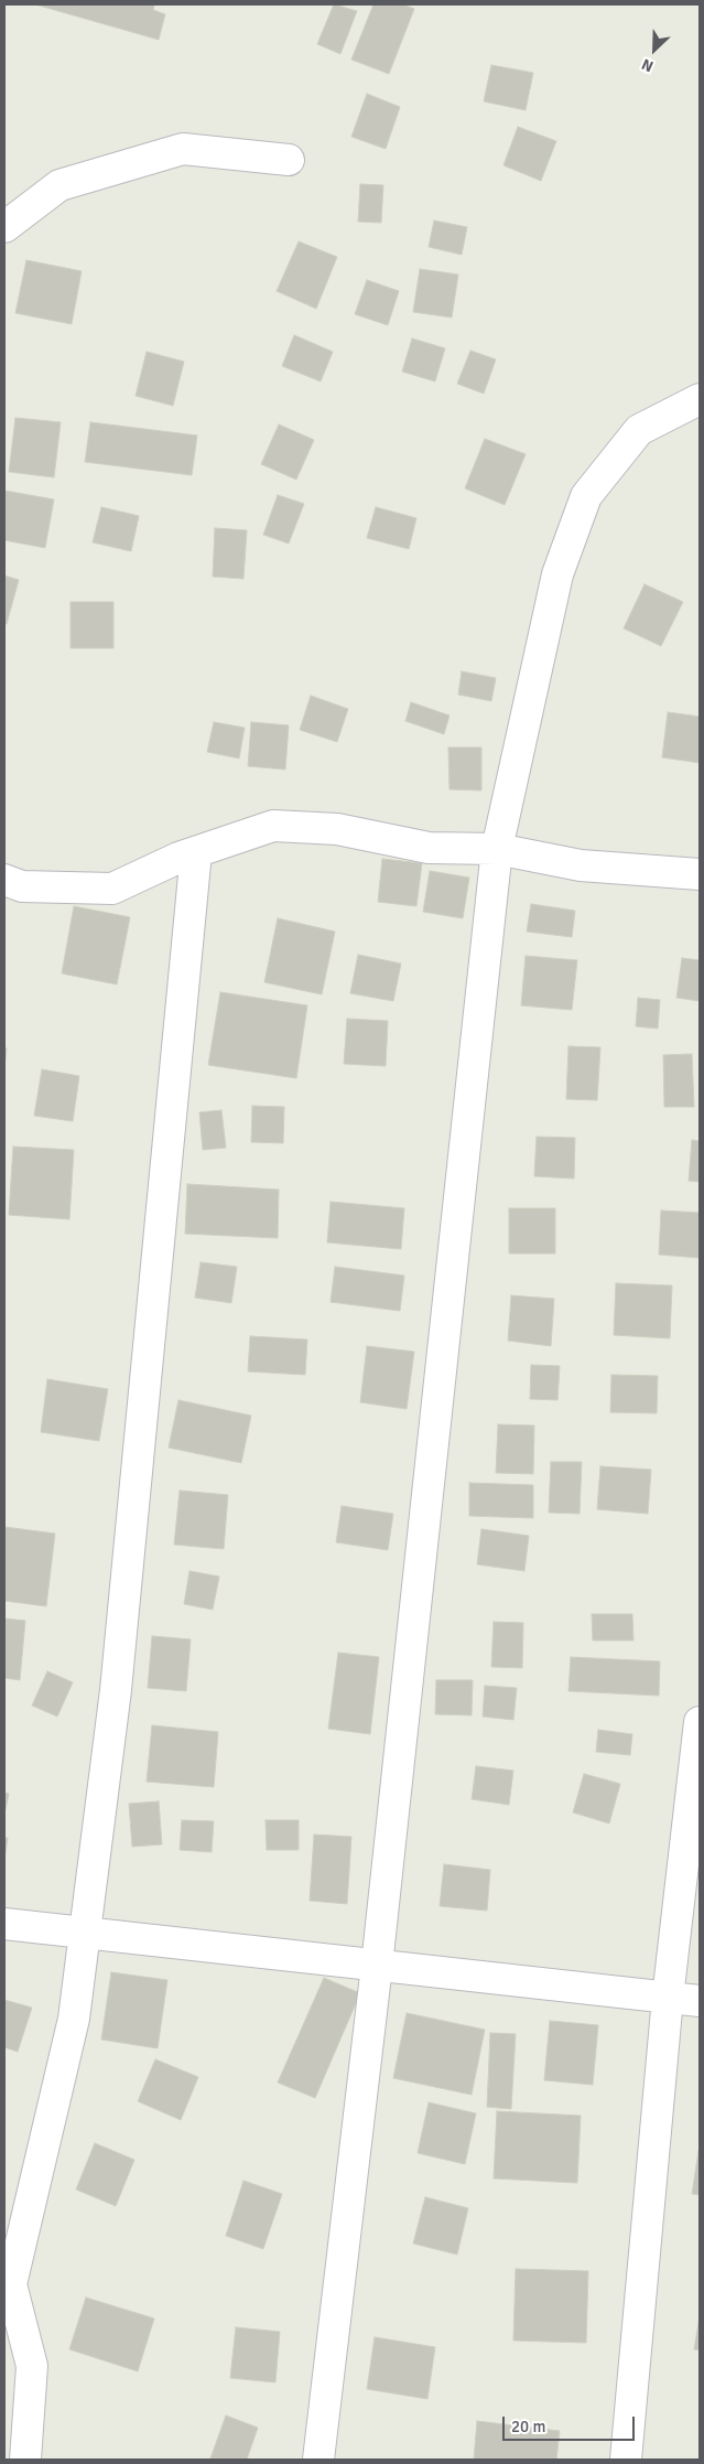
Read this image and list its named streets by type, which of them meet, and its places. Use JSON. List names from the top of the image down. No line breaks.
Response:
{"scale_bar":"20 m","north":"bottom left"}
